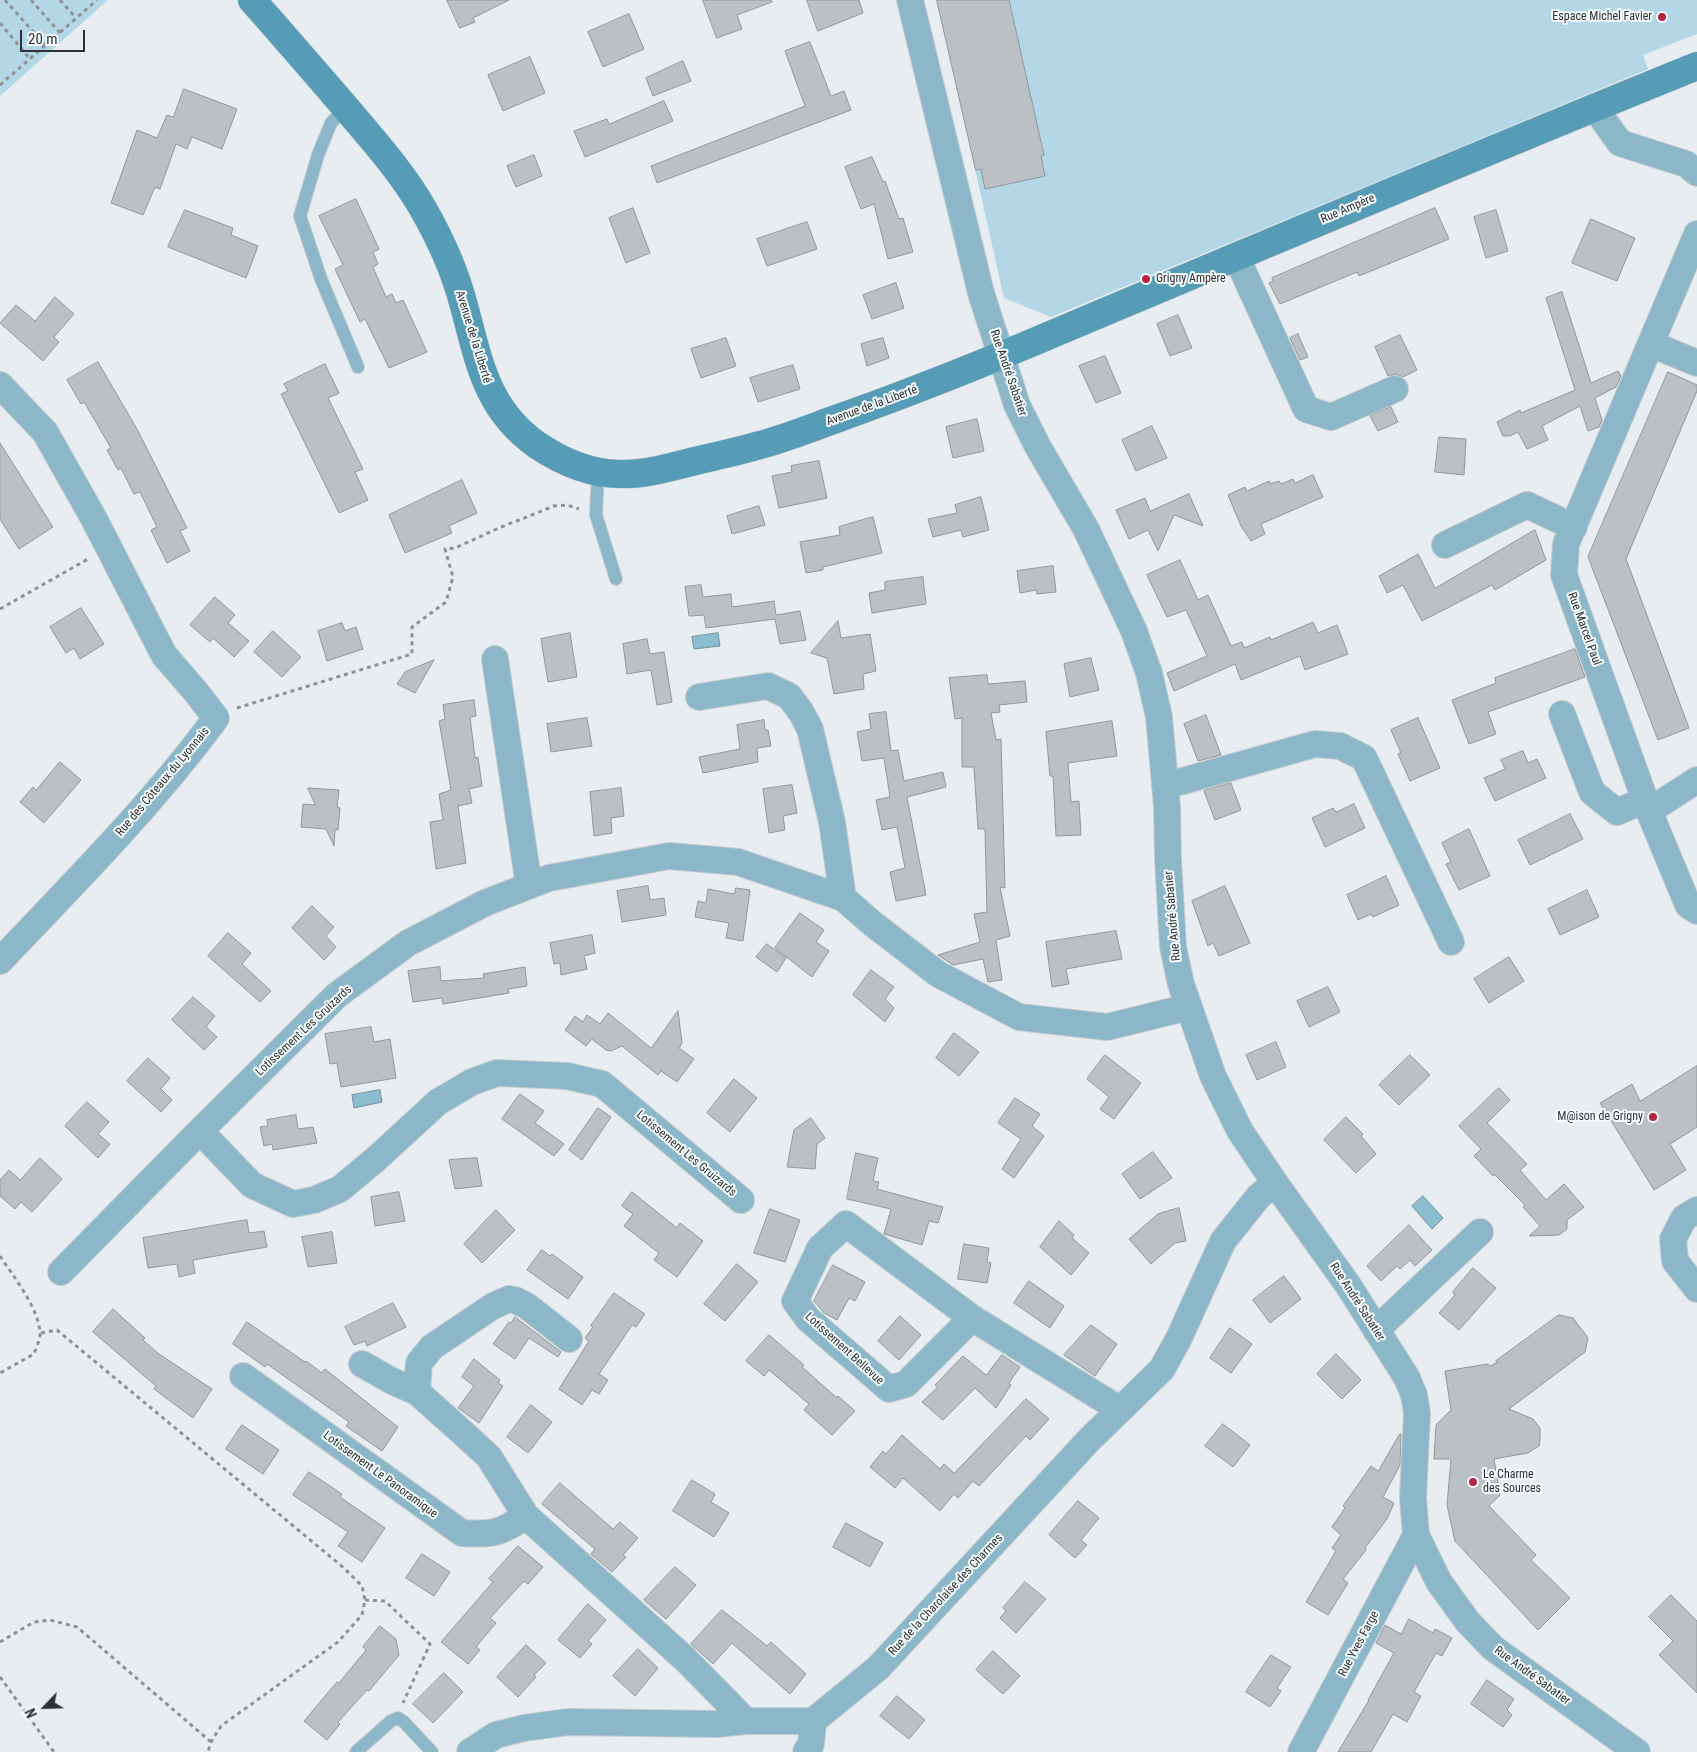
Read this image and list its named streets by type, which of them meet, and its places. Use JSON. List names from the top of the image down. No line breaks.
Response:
{"streets":{"street":["Rue Ampère","Avenue de la Liberté","Rue André Sabatier","Rue Marcel Paul","Rue des Côteaux du Lyonnais","Lotissement Les Gruizards","Lotissement Bellevue","Lotissement Le Panoramique","Rue de la Charolaise des Charmes","Rue Yves Farge"]},"crossings":[["Rue Ampère","Avenue de la Liberté"],["Rue Ampère","Rue André Sabatier"],["Avenue de la Liberté","Rue André Sabatier"],["Rue André Sabatier","Lotissement Les Gruizards"],["Rue André Sabatier","Rue de la Charolaise des Charmes"],["Rue André Sabatier","Rue Yves Farge"],["Lotissement Bellevue","Rue de la Charolaise des Charmes"]],"places":["Espace Michel Favier","Grigny Ampère","M@ison de Grigny","Le Charme des Sources"],"scale_bar":"20 m","north":"bottom left"}
